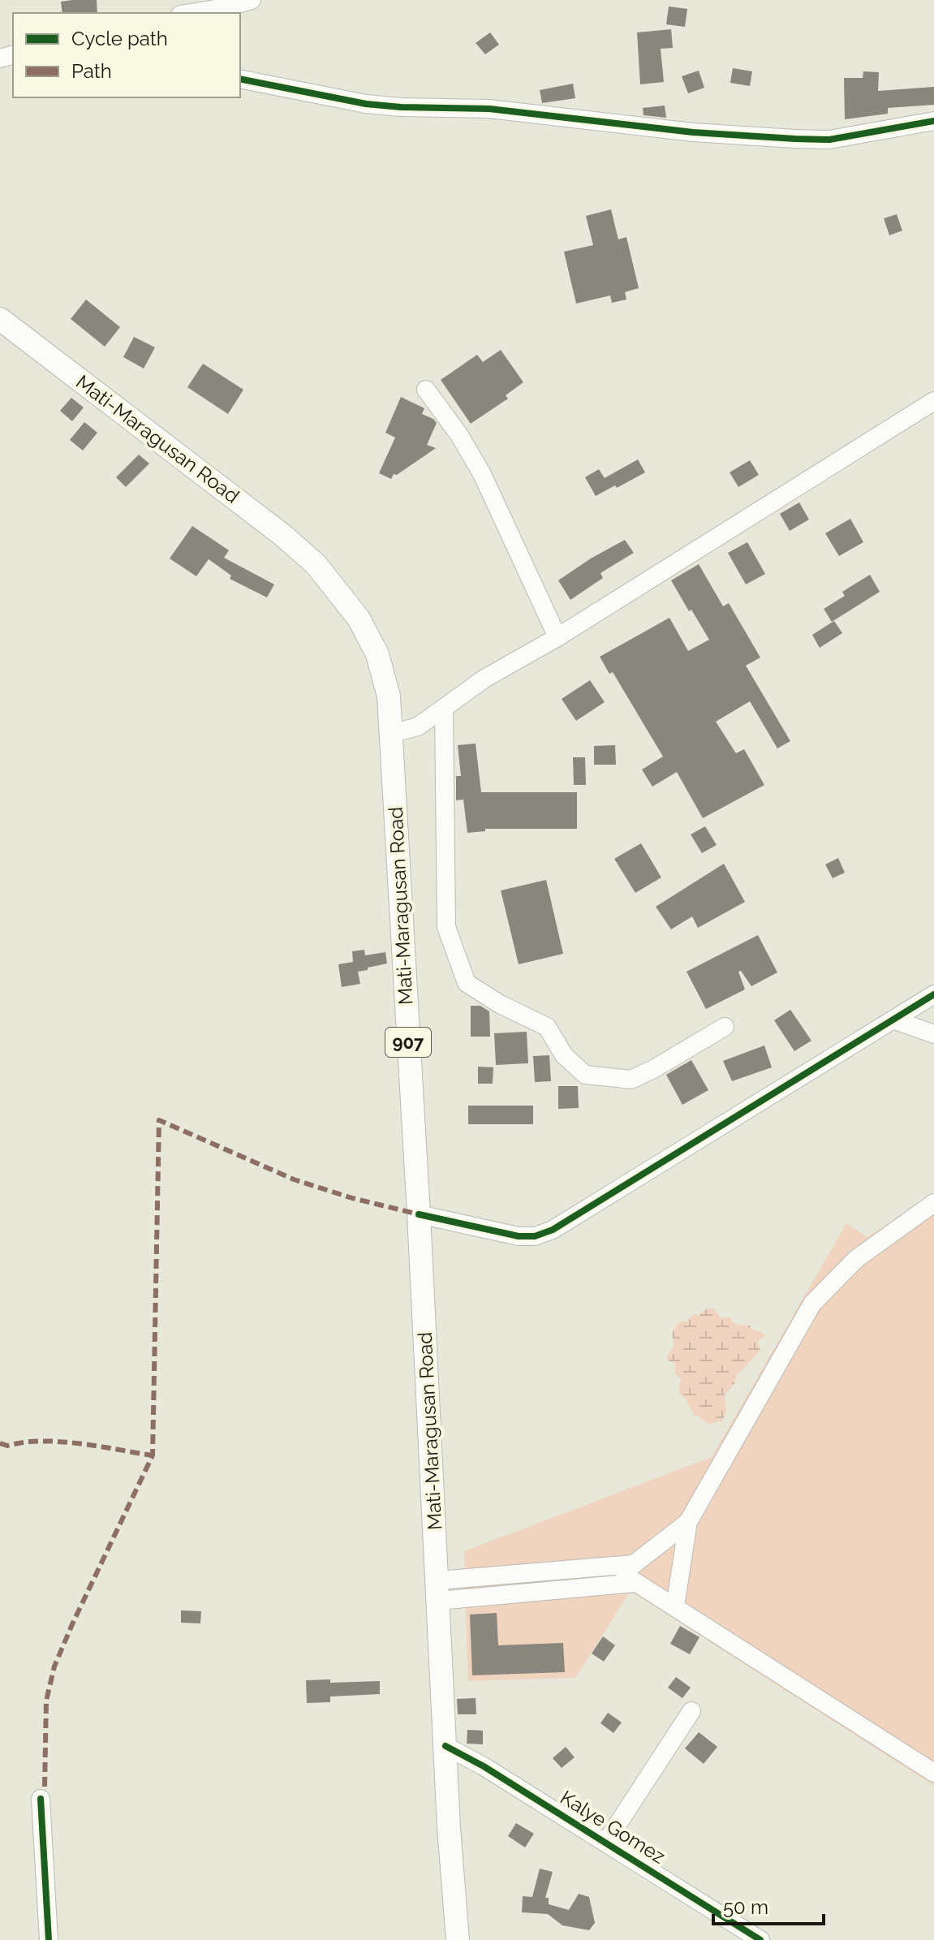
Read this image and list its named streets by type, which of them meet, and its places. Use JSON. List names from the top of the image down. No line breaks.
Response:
{"streets":{"main road":["Mati-Maragusan Road","907"],"street":["Kalye Gomez"]},"crossings":[["Mati-Maragusan Road","Kalye Gomez"]],"legend":["Cycle path","Path"],"scale_bar":"50 m"}
